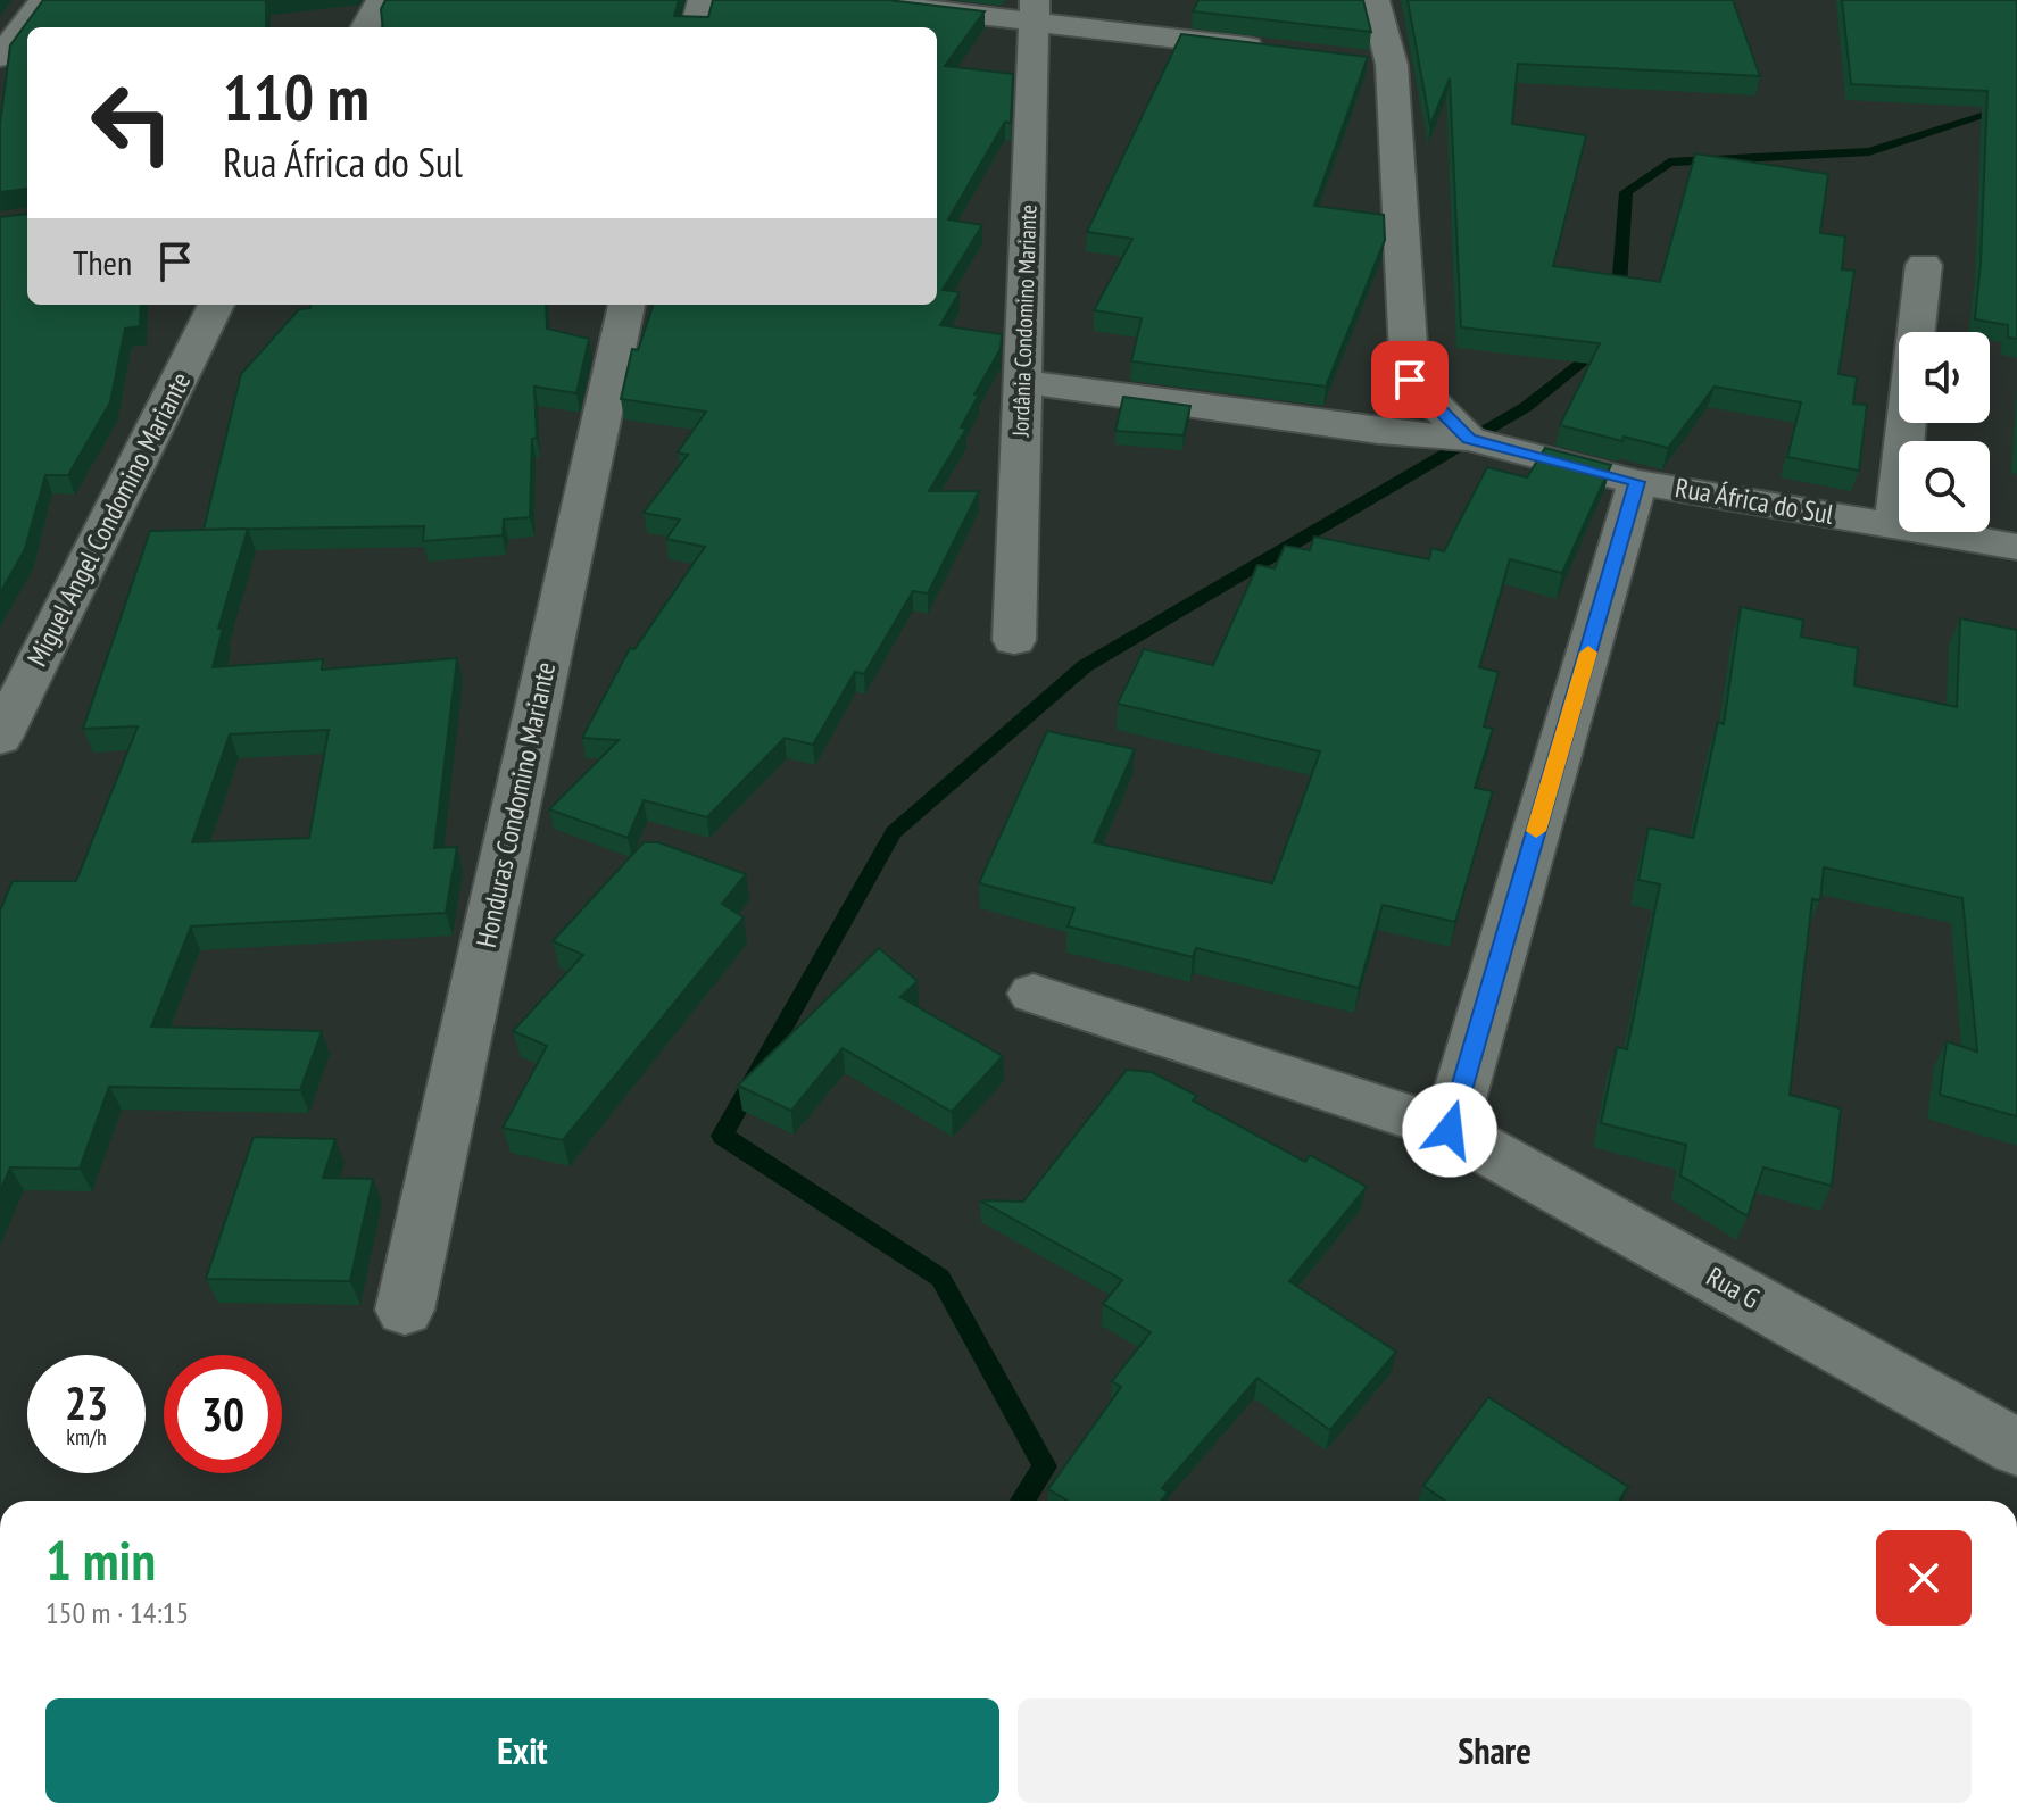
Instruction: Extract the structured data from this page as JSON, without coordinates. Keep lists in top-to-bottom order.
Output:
{
  "streets": {
    "street": [
      "Jordânia Condomino Mariante",
      "Rua África do Sul",
      "Miguel Angel Condomino Mariante",
      "Honduras Condomino Mariante",
      "Rua G"
    ]
  },
  "crossings": [
    ["Jordânia Condomino Mariante", "Rua África do Sul"]
  ],
  "page": {
    "turn": ["110 m", "Rua África do Sul"],
    "then": "Then",
    "speed": "23 km/h",
    "limit": "30",
    "heading": ["1 min", "150 m · 14:15"],
    "buttons": ["Exit", "Share"]
  }
}
